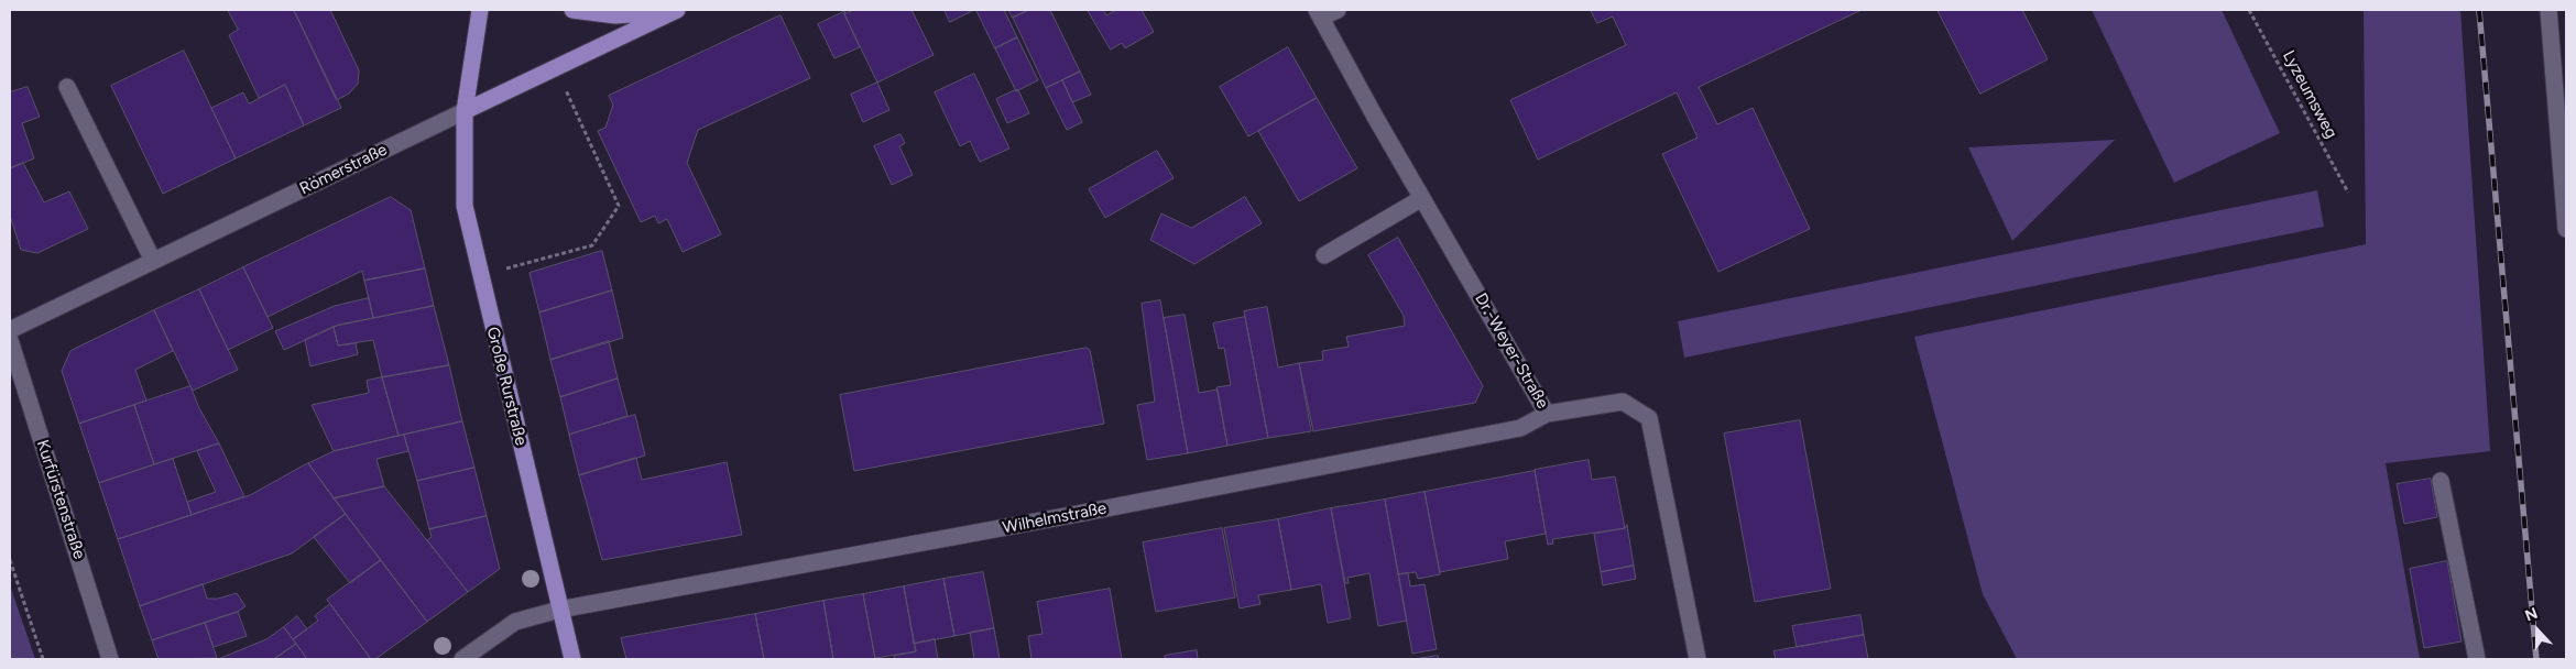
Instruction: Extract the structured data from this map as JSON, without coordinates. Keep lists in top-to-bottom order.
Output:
{
  "streets": {
    "main road": ["Römerstraße", "Große Rurstraße"],
    "street": ["Dr.-Weyer-Straße", "Kurfürstenstraße", "Wilhelmstraße"],
    "path": ["Lyzeumsweg"]
  },
  "crossings": [
    ["Römerstraße", "Große Rurstraße"],
    ["Dr.-Weyer-Straße", "Wilhelmstraße"],
    ["Große Rurstraße", "Wilhelmstraße"]
  ],
  "north": "top"
}
